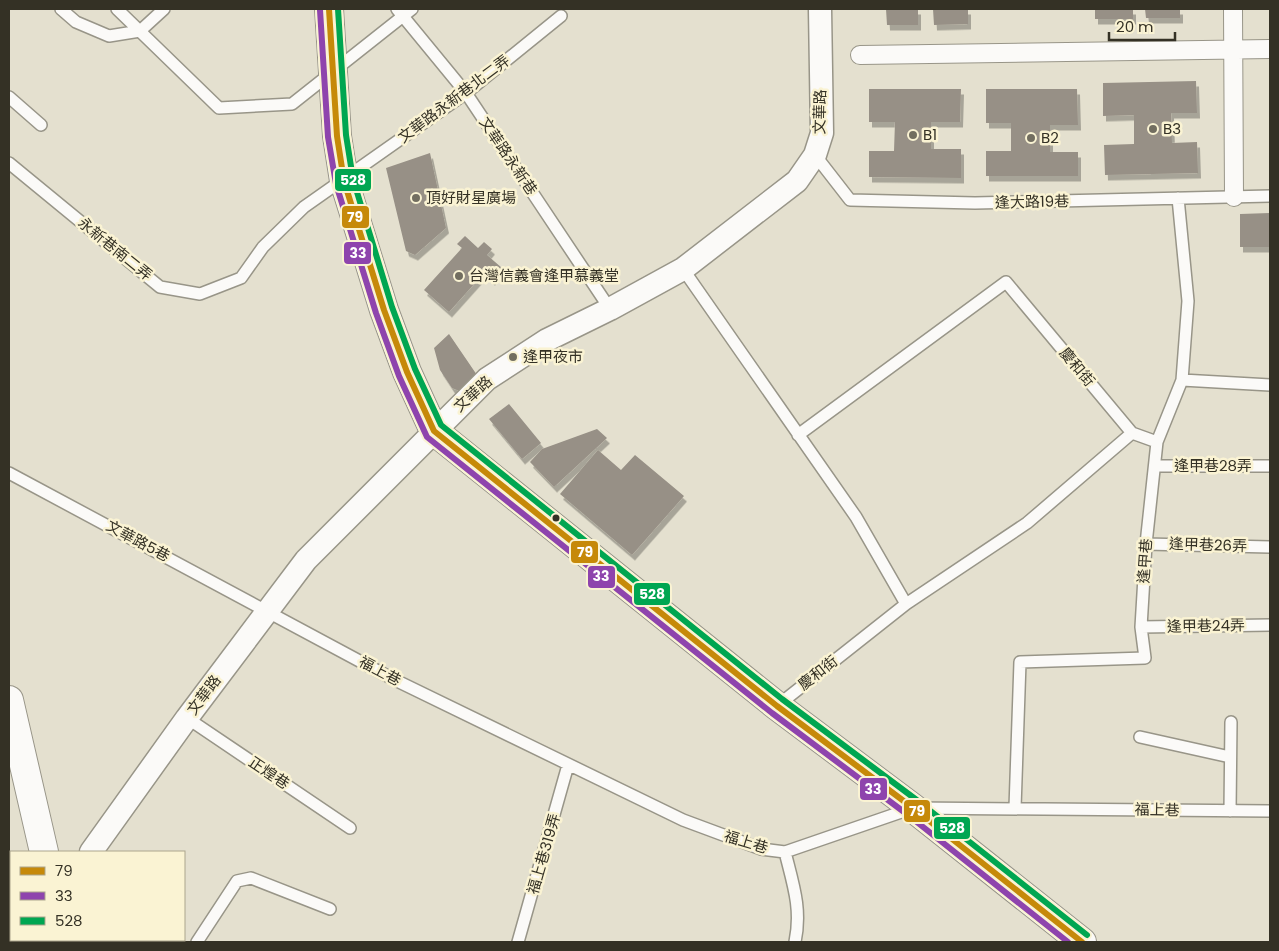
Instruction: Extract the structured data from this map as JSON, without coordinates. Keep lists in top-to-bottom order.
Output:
{
  "streets": {
    "street": ["文華路"],
    "lane": [
      "文華路永新巷北二弄",
      "文華路永新巷",
      "逢大路19巷",
      "永新巷南二弄",
      "慶和街",
      "逢甲巷28弄",
      "文華路5巷",
      "逢甲巷26弄",
      "逢甲巷",
      "逢甲巷24弄",
      "福上巷",
      "正煌巷",
      "福上巷319弄"
    ]
  },
  "crossings": [
    ["文華路永新巷北二弄", "文華路永新巷"],
    ["文華路永新巷北二弄", "永新巷南二弄"],
    ["文華路", "文華路永新巷"],
    ["文華路", "逢大路19巷"],
    ["文華路", "文華路5巷"],
    ["文華路", "福上巷"],
    ["文華路", "正煌巷"],
    ["逢大路19巷", "逢甲巷"],
    ["逢甲巷28弄", "逢甲巷"],
    ["文華路5巷", "福上巷"],
    ["逢甲巷26弄", "逢甲巷"],
    ["逢甲巷", "逢甲巷24弄"],
    ["逢甲巷", "福上巷"],
    ["福上巷", "福上巷319弄"]
  ],
  "places": [
    "B3",
    "B1",
    "B2",
    "頂好財星廣場",
    "台灣信義會逢甲慕義堂",
    "逢甲夜市"
  ],
  "lines": ["transit line 79", "transit line 528", "transit line 33"],
  "legend": ["79", "33", "528"],
  "scale_bar": "20 m"
}
